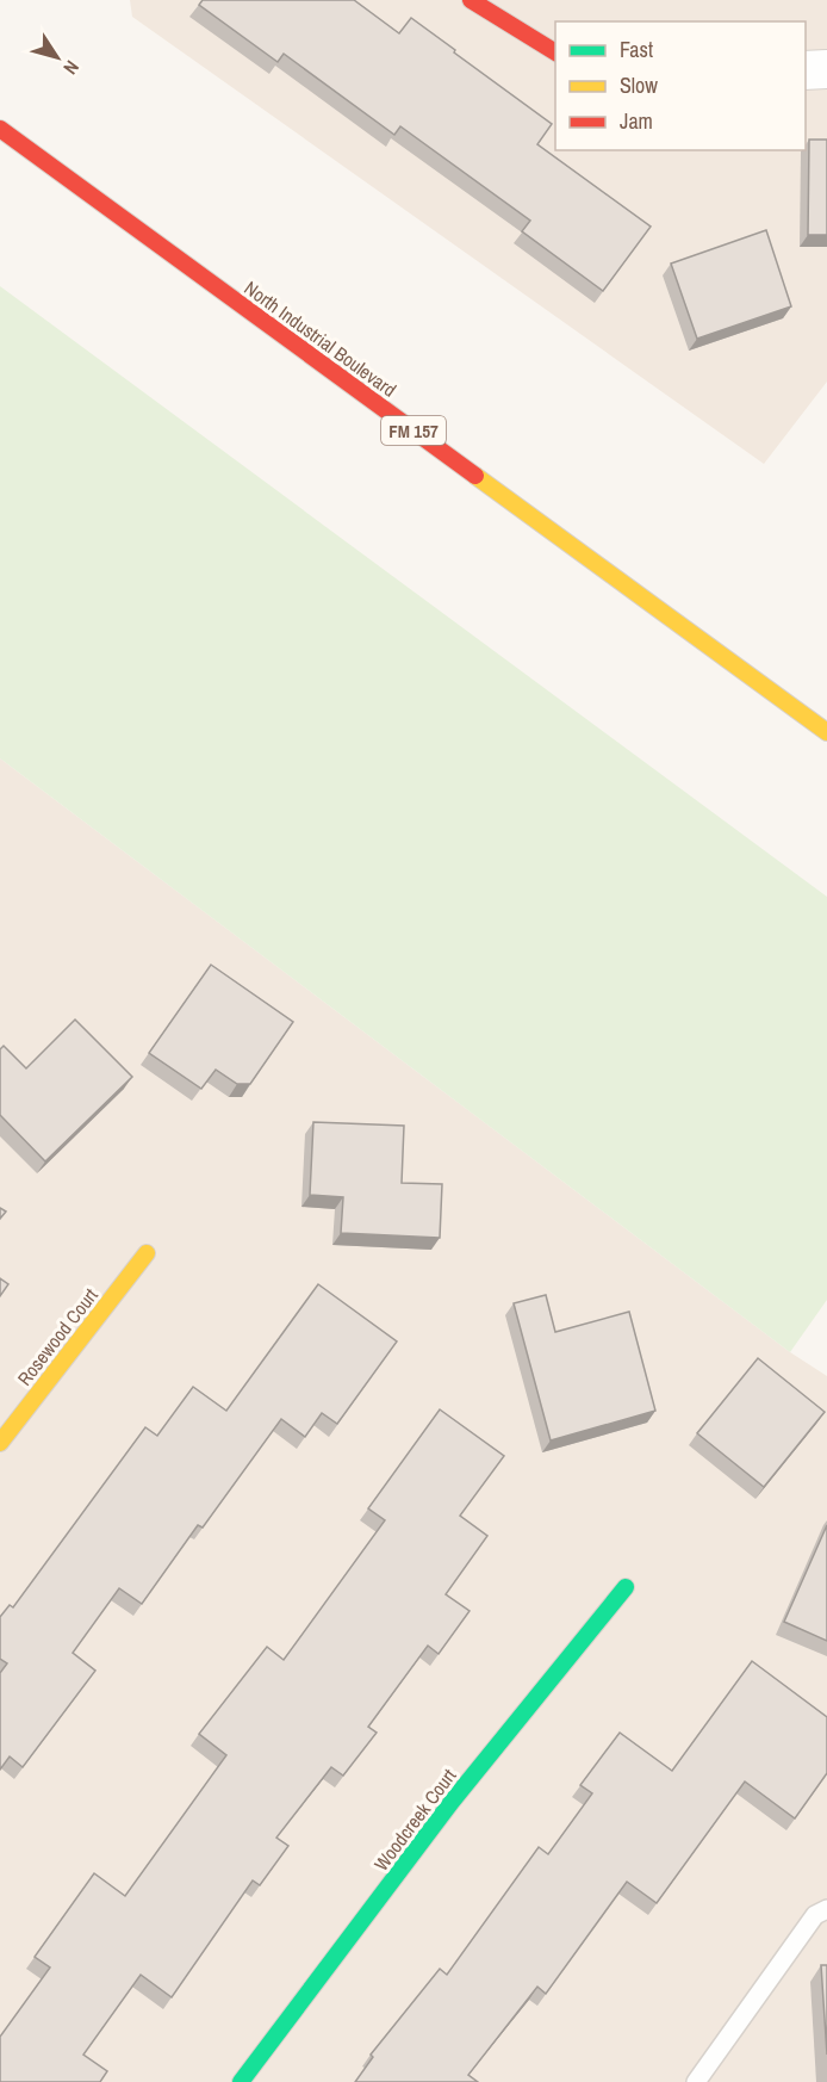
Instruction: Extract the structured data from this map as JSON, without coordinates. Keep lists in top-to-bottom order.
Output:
{
  "streets": {
    "main road": [
      "North Industrial Boulevard",
      "FM 157",
      "Rosewood Court",
      "Woodcreek Court"
    ]
  },
  "legend": ["Fast", "Slow", "Jam"],
  "north": "bottom right"
}
